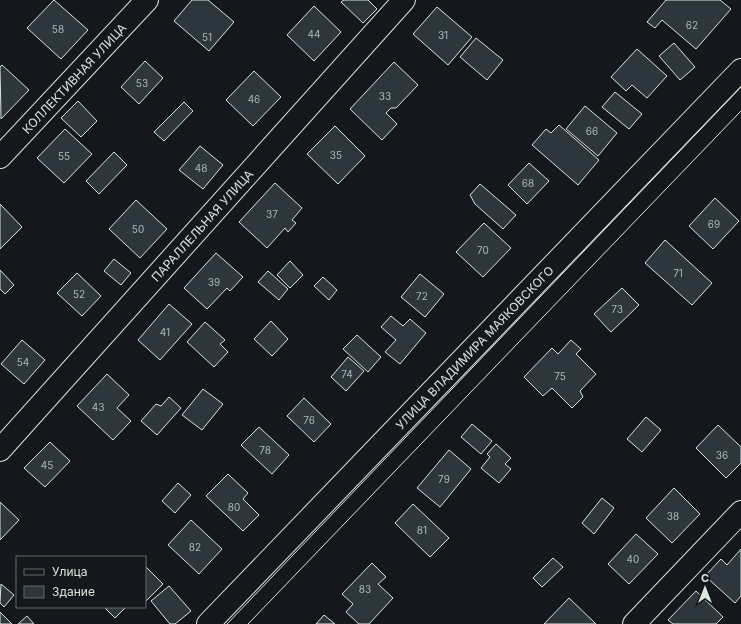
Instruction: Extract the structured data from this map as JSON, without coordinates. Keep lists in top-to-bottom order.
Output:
{
  "streets": {
    "lane": ["КОЛЛЕКТИВНАЯ УЛИЦА", "ПАРАЛЛЕЛЬНАЯ УЛИЦА", "УЛИЦА ВЛАДИМИРА МАЯКОВСКОГО"]
  },
  "house_numbers": [
    "62",
    "58",
    "44",
    "31",
    "51",
    "53",
    "33",
    "46",
    "66",
    "35",
    "55",
    "48",
    "68",
    "37",
    "69",
    "50",
    "70",
    "71",
    "39",
    "52",
    "72",
    "73",
    "41",
    "54",
    "74",
    "75",
    "43",
    "76",
    "78",
    "36",
    "45",
    "79",
    "80",
    "38",
    "81",
    "82",
    "40",
    "83"
  ],
  "legend": ["Улица", "Здание"],
  "north": "top"
}
